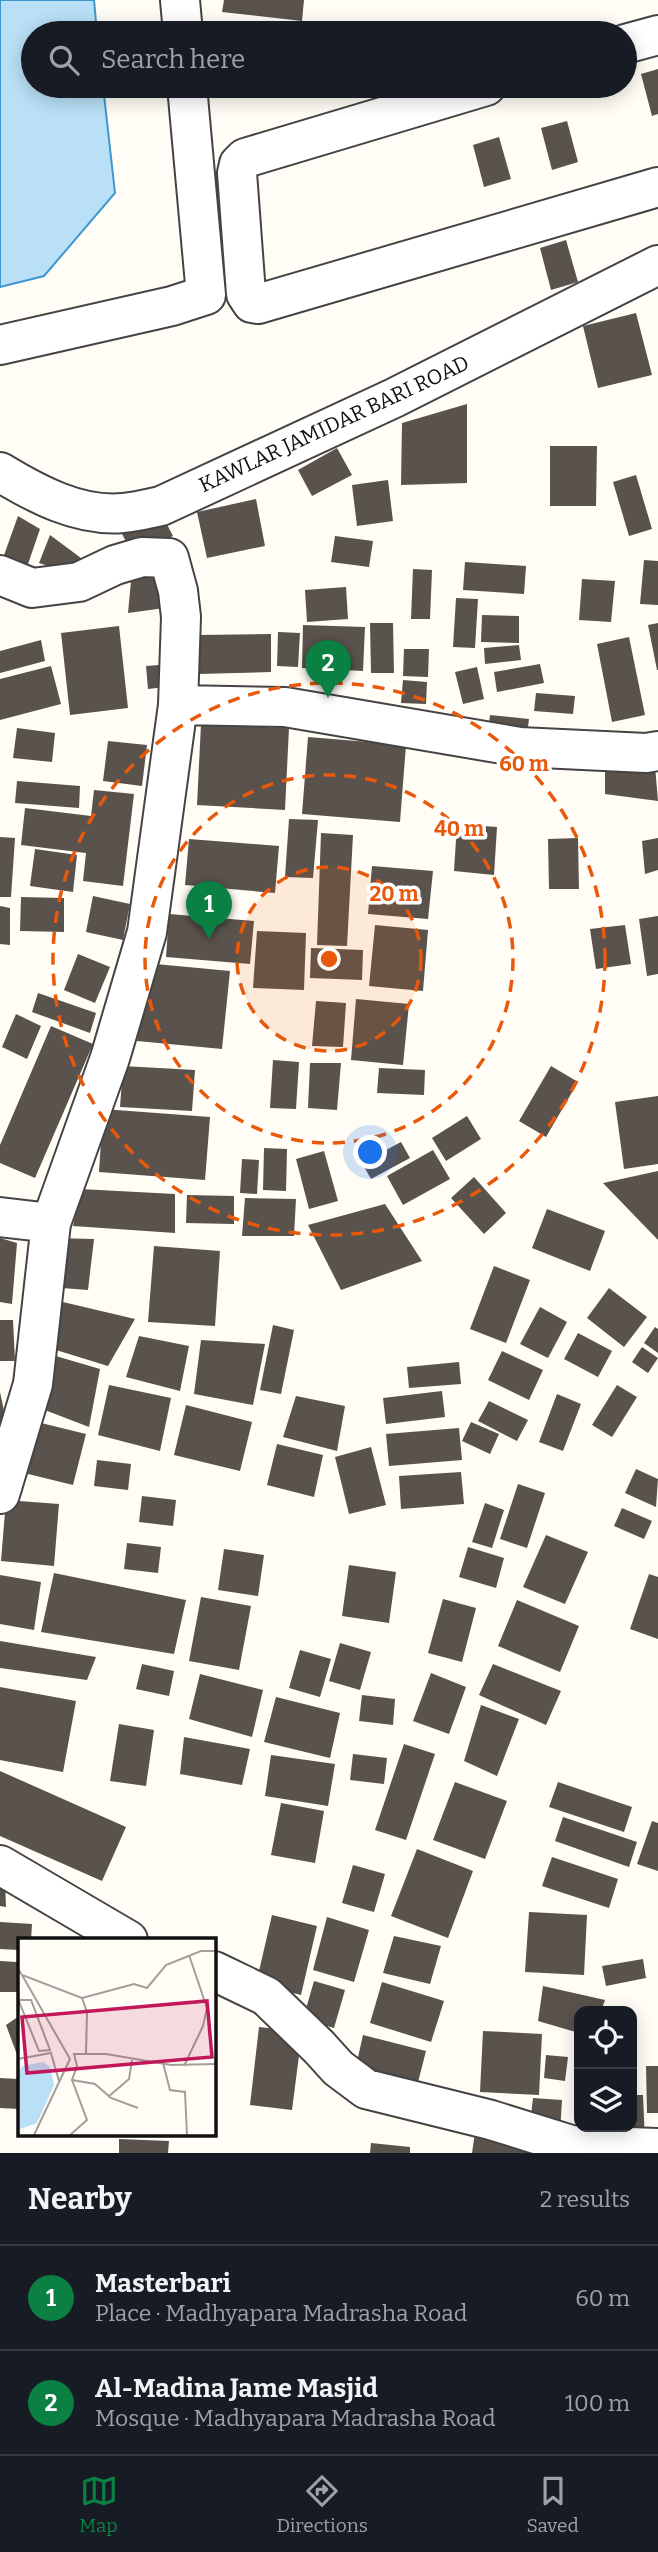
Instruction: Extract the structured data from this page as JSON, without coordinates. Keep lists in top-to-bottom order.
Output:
{
  "streets": {
    "street": ["KAWLAR JAMIDAR BARI ROAD"]
  },
  "page": {
    "search": "Search here",
    "pins": ["2", "1"],
    "heading": ["Nearby", "2 results"],
    "list": [
      {
        "mark": "1",
        "name": "Masterbari",
        "note": "Place · Madhyapara Madrasha Road",
        "value": "60 m"
      },
      {
        "mark": "2",
        "name": "Al-Madina Jame Masjid",
        "note": "Mosque · Madhyapara Madrasha Road",
        "value": "100 m"
      }
    ],
    "nav": ["Map", "Directions", "Saved"]
  },
  "rings": ["60 m", "40 m", "20 m"]
}
